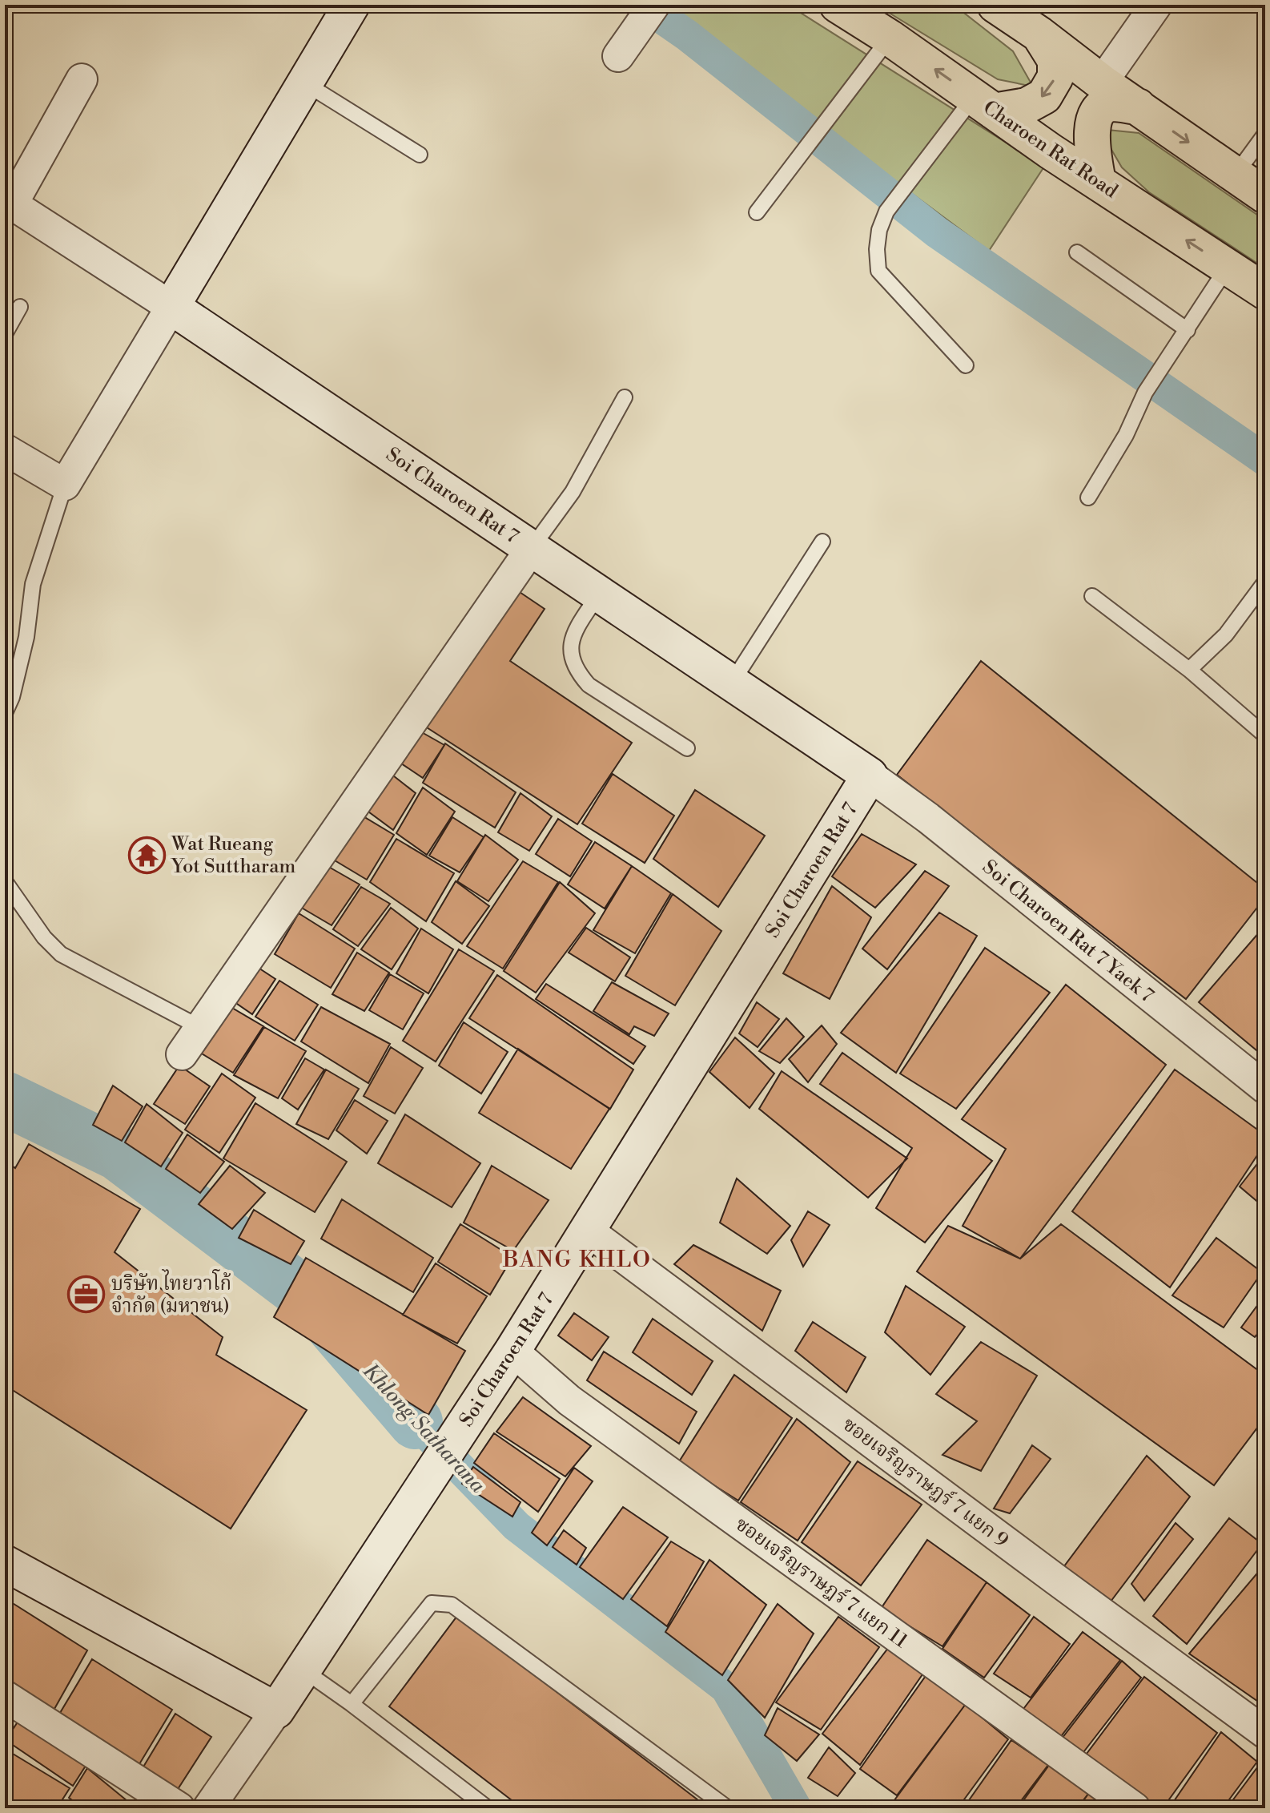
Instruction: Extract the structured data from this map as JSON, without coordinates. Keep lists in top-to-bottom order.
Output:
{
  "streets": {
    "main road": ["Charoen Rat Road"],
    "street": [
      "Soi Charoen Rat 7",
      "Soi Charoen Rat 7 Yaek 7",
      "ซอยเจริญราษฎร์ 7 แยก 9",
      "ซอยเจริญราษฎร์ 7 แยก 11"
    ]
  },
  "crossings": [
    ["Soi Charoen Rat 7", "Soi Charoen Rat 7 Yaek 7"],
    ["Soi Charoen Rat 7", "ซอยเจริญราษฎร์ 7 แยก 9"],
    ["Soi Charoen Rat 7", "ซอยเจริญราษฎร์ 7 แยก 11"]
  ],
  "districts": ["BANG KHLO"],
  "water": ["Khlong Satharana"],
  "places": {
    "temple": ["Wat Rueang Yot Suttharam"],
    "office": ["บริษัท ไทยวาโก้ จำกัด (มหาชน)"]
  }
}
